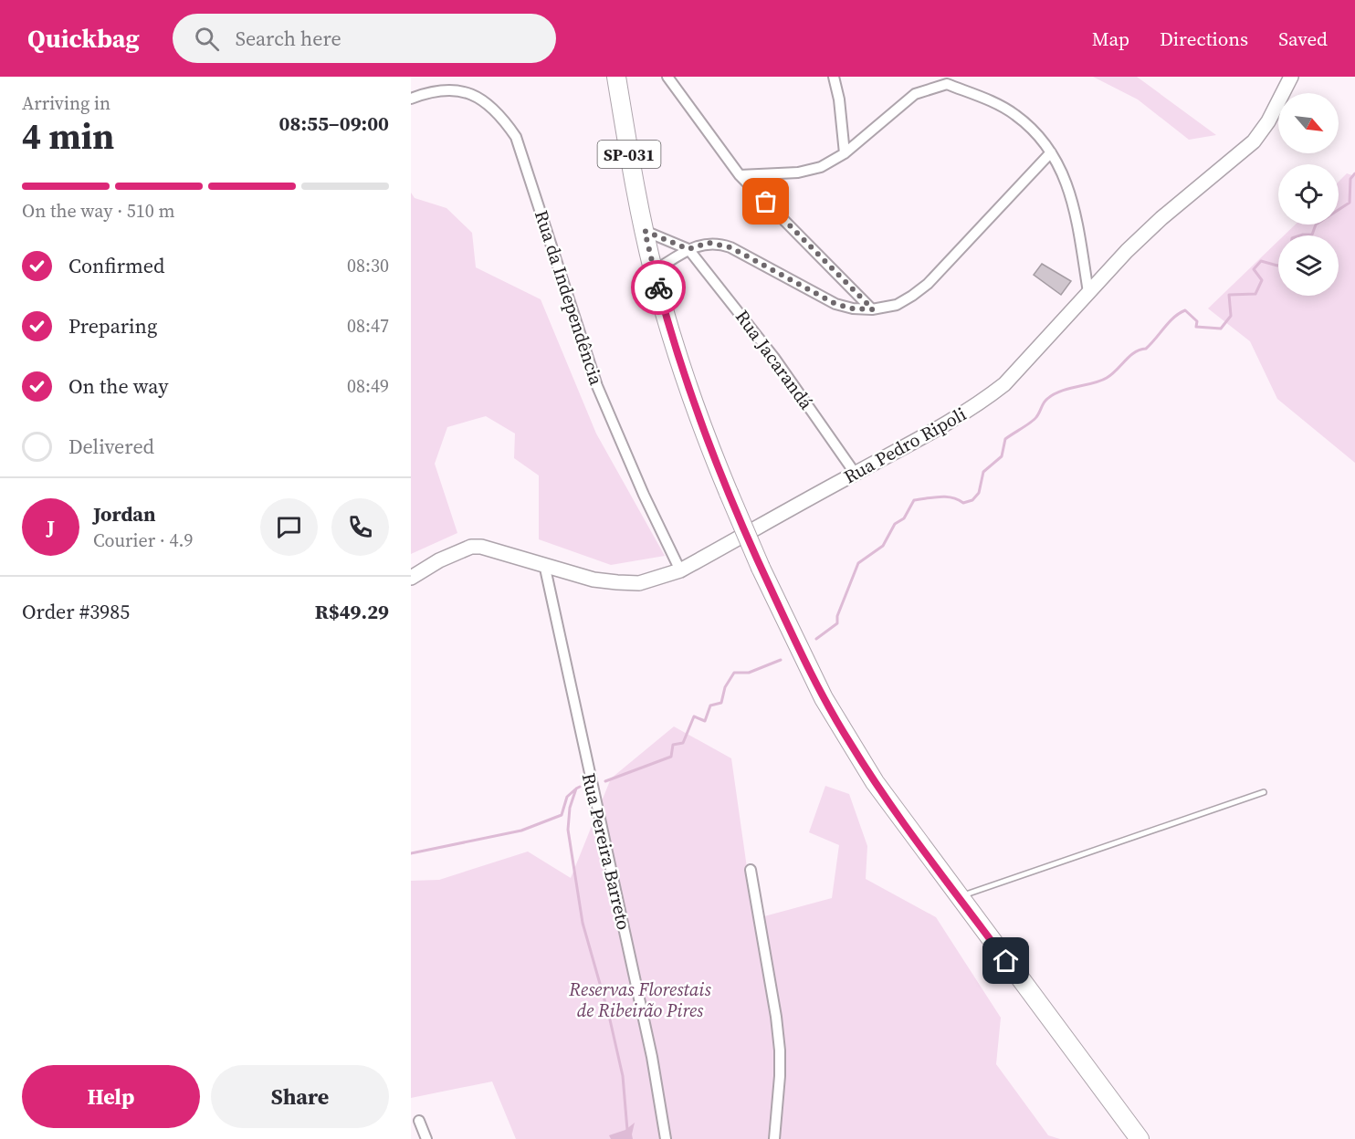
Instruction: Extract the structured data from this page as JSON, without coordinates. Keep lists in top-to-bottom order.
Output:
{
  "streets": {
    "highway": ["SP-031"],
    "street": [
      "Rua da Independência",
      "Rua Jacarandá",
      "Rua Pedro Ripoli",
      "Rua Pereira Barreto"
    ]
  },
  "crossings": [
    ["Rua da Independência", "Rua Pedro Ripoli"],
    ["Rua Jacarandá", "Rua Pedro Ripoli"],
    ["Rua Pedro Ripoli", "Rua Pereira Barreto"]
  ],
  "parks": ["Reservas Florestais de Ribeirão Pires"],
  "north": "bottom right",
  "page": {
    "header": "Quickbag",
    "search": "Search here",
    "nav": ["Map", "Directions", "Saved"],
    "heading": ["4 min", "Arriving in", "08:55–09:00"],
    "panel": [
      "Jordan",
      "Courier · 4.9",
      "Order #3985",
      "R$49.29"
    ],
    "bar": "On the way · 510 m",
    "list": [
      ["Confirmed", "08:30"],
      ["Preparing", "08:47"],
      ["On the way", "08:49"],
      "Delivered"
    ],
    "round": "J",
    "buttons": ["Help", "Share"]
  }
}
